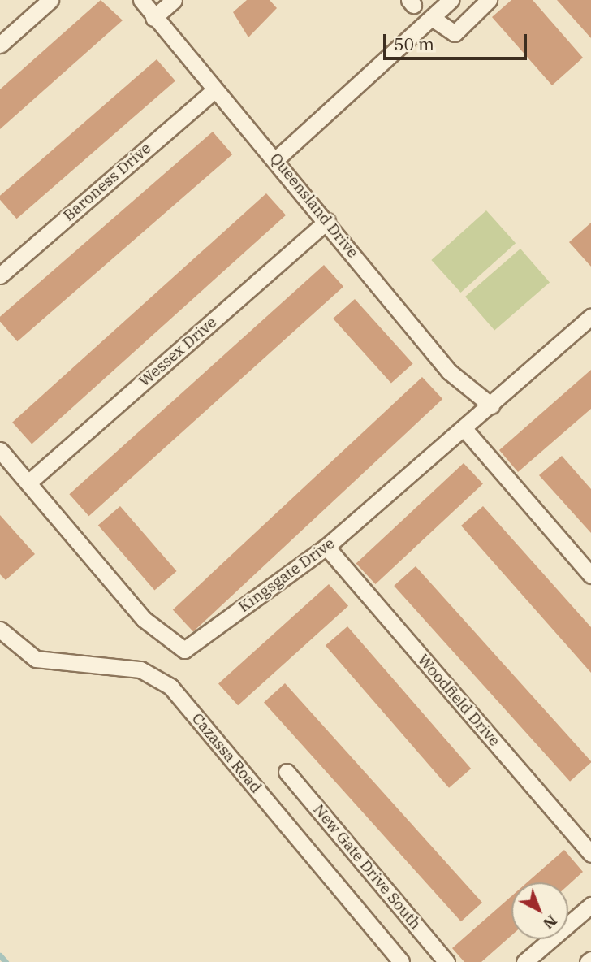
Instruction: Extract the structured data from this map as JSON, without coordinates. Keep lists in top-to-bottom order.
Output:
{
  "streets": {
    "street": [
      "Baroness Drive",
      "Queensland Drive",
      "Wessex Drive",
      "Kingsgate Drive",
      "Woodfield Drive",
      "Cazassa Road",
      "New Gate Drive South"
    ]
  },
  "crossings": [
    ["Baroness Drive", "Queensland Drive"],
    ["Queensland Drive", "Wessex Drive"],
    ["Queensland Drive", "Kingsgate Drive"],
    ["Wessex Drive", "Kingsgate Drive"],
    ["Kingsgate Drive", "Woodfield Drive"]
  ],
  "scale_bar": "50 m",
  "north": "bottom right"
}
